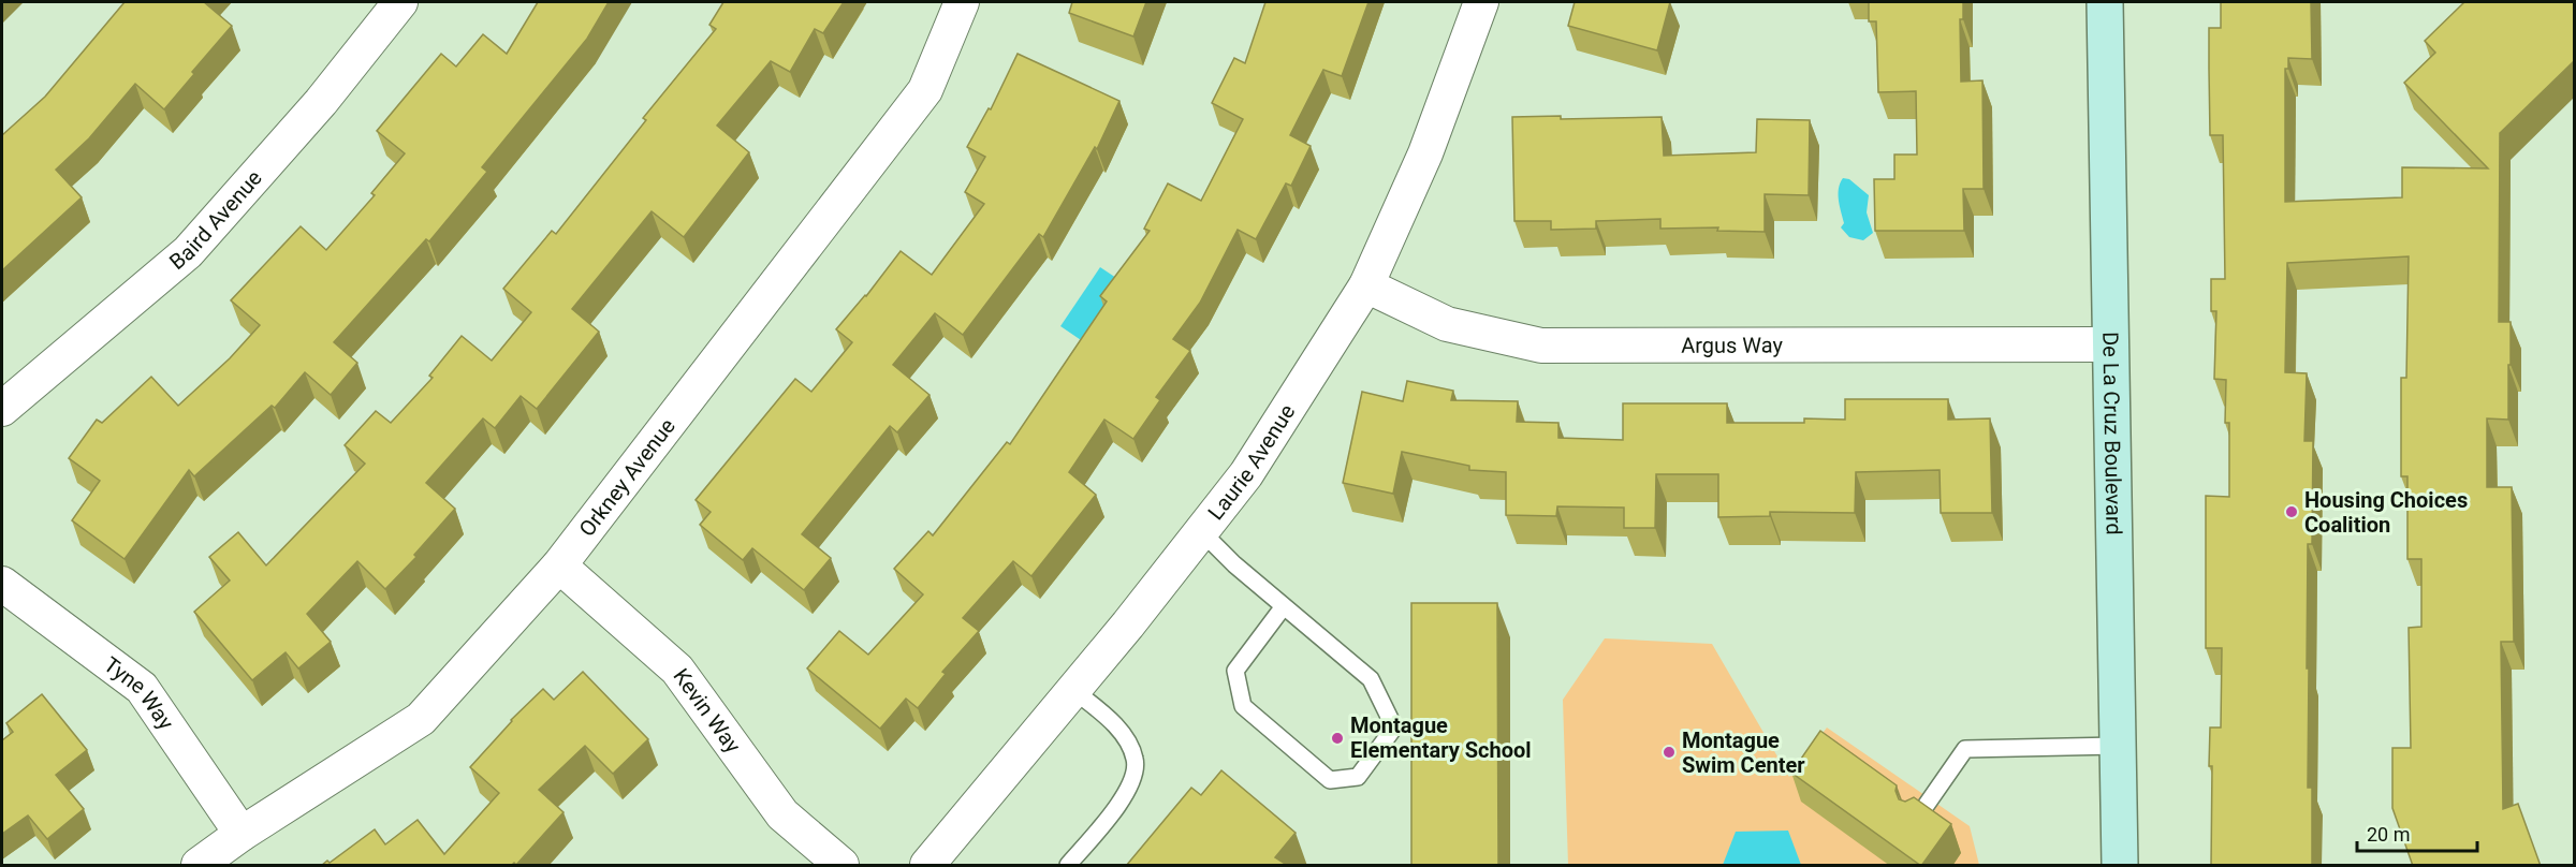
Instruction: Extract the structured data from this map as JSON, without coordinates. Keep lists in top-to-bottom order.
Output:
{
  "streets": {
    "main road": ["De La Cruz Boulevard"],
    "street": [
      "Baird Avenue",
      "Argus Way",
      "Laurie Avenue",
      "Orkney Avenue",
      "Tyne Way",
      "Kevin Way"
    ]
  },
  "crossings": [
    ["Argus Way", "De La Cruz Boulevard"],
    ["Argus Way", "Laurie Avenue"],
    ["Orkney Avenue", "Tyne Way"],
    ["Orkney Avenue", "Kevin Way"]
  ],
  "places": ["Housing Choices Coalition", "Montague Elementary School", "Montague Swim Center"],
  "scale_bar": "20 m"
}
